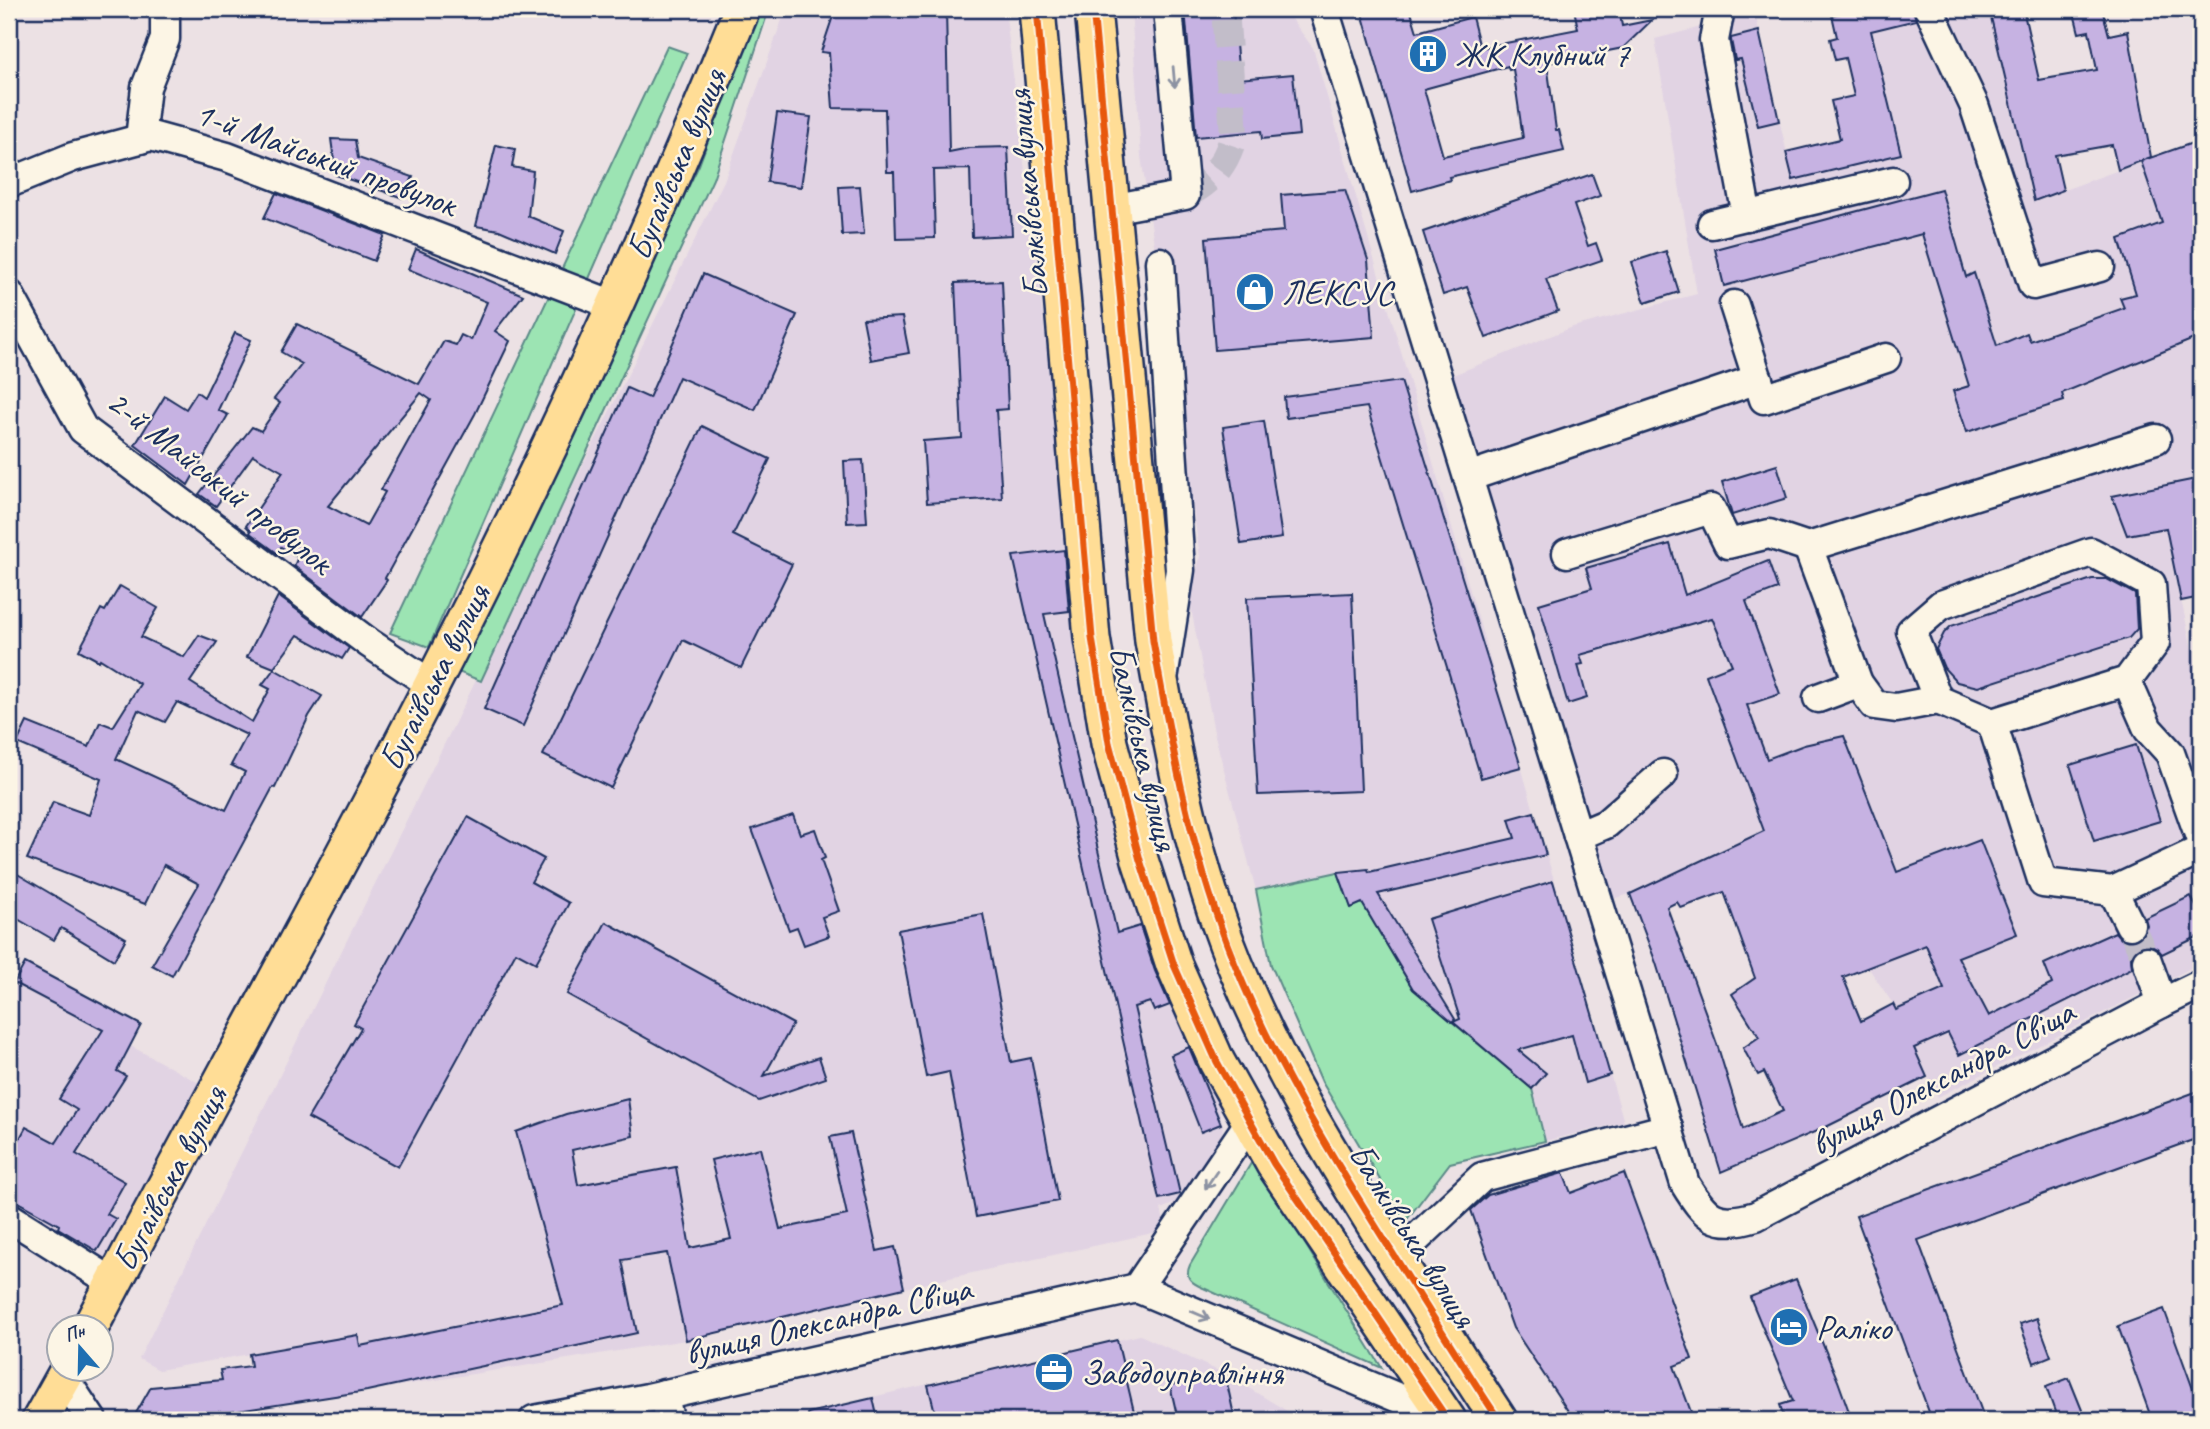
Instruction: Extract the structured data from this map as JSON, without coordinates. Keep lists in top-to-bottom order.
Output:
{
  "streets": {
    "main road": ["Бугаївська вулиця", "Балківська вулиця"],
    "street": ["1-й Майський провулок", "2-й Майський провулок", "вулиця Олександра Свіща"]
  },
  "crossings": [
    ["1-й Майський провулок", "Бугаївська вулиця"],
    ["Бугаївська вулиця", "2-й Майський провулок"]
  ],
  "places": {
    "building": ["ЖК Клубний 7"],
    "shop": ["ЛЕКСУС"],
    "hotel": ["Раліко"],
    "office": ["Заводоуправління"]
  },
  "north": "top"
}
